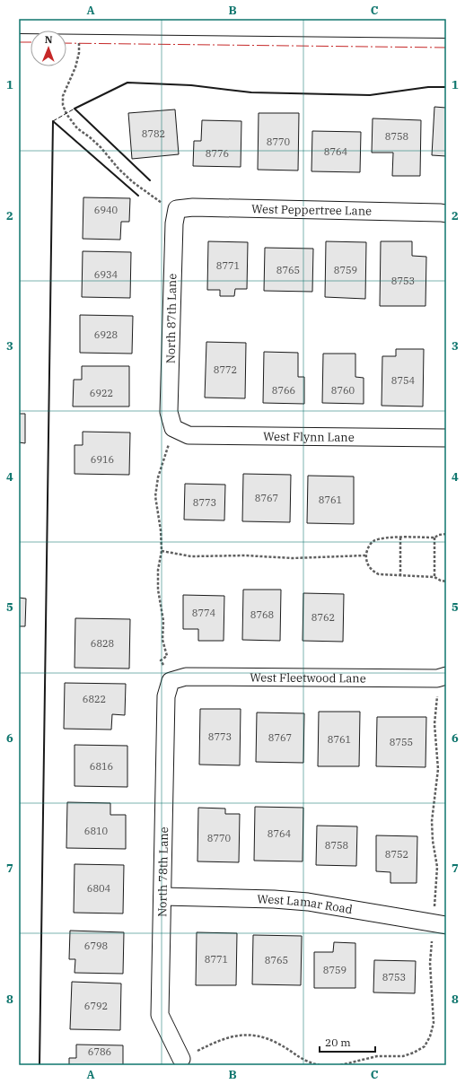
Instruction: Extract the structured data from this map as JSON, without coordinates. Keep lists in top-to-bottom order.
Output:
{
  "streets": {
    "street": [
      "West Peppertree Lane",
      "North 87th Lane",
      "West Flynn Lane",
      "West Fleetwood Lane",
      "North 78th Lane",
      "West Lamar Road"
    ]
  },
  "crossings": [
    ["West Peppertree Lane", "North 87th Lane"],
    ["North 87th Lane", "West Flynn Lane"],
    ["West Fleetwood Lane", "North 78th Lane"],
    ["North 78th Lane", "West Lamar Road"]
  ],
  "house_numbers": [
    "8782",
    "8758",
    "8770",
    "8764",
    "8776",
    "6940",
    "8771",
    "8765",
    "8759",
    "6934",
    "8753",
    "6928",
    "8772",
    "8754",
    "8766",
    "8760",
    "6922",
    "6916",
    "8767",
    "8761",
    "8773",
    "8774",
    "8768",
    "8762",
    "6828",
    "6822",
    "8773",
    "8767",
    "8761",
    "8755",
    "6816",
    "6810",
    "8764",
    "8770",
    "8758",
    "8752",
    "6804",
    "6798",
    "8771",
    "8765",
    "8759",
    "8753",
    "6792",
    "6786"
  ],
  "scale_bar": "20 m",
  "north": "top",
  "grid": {
    "columns": ["A", "B", "C"],
    "rows": [
      "1",
      "2",
      "3",
      "4",
      "5",
      "6",
      "7",
      "8"
    ]
  }
}
